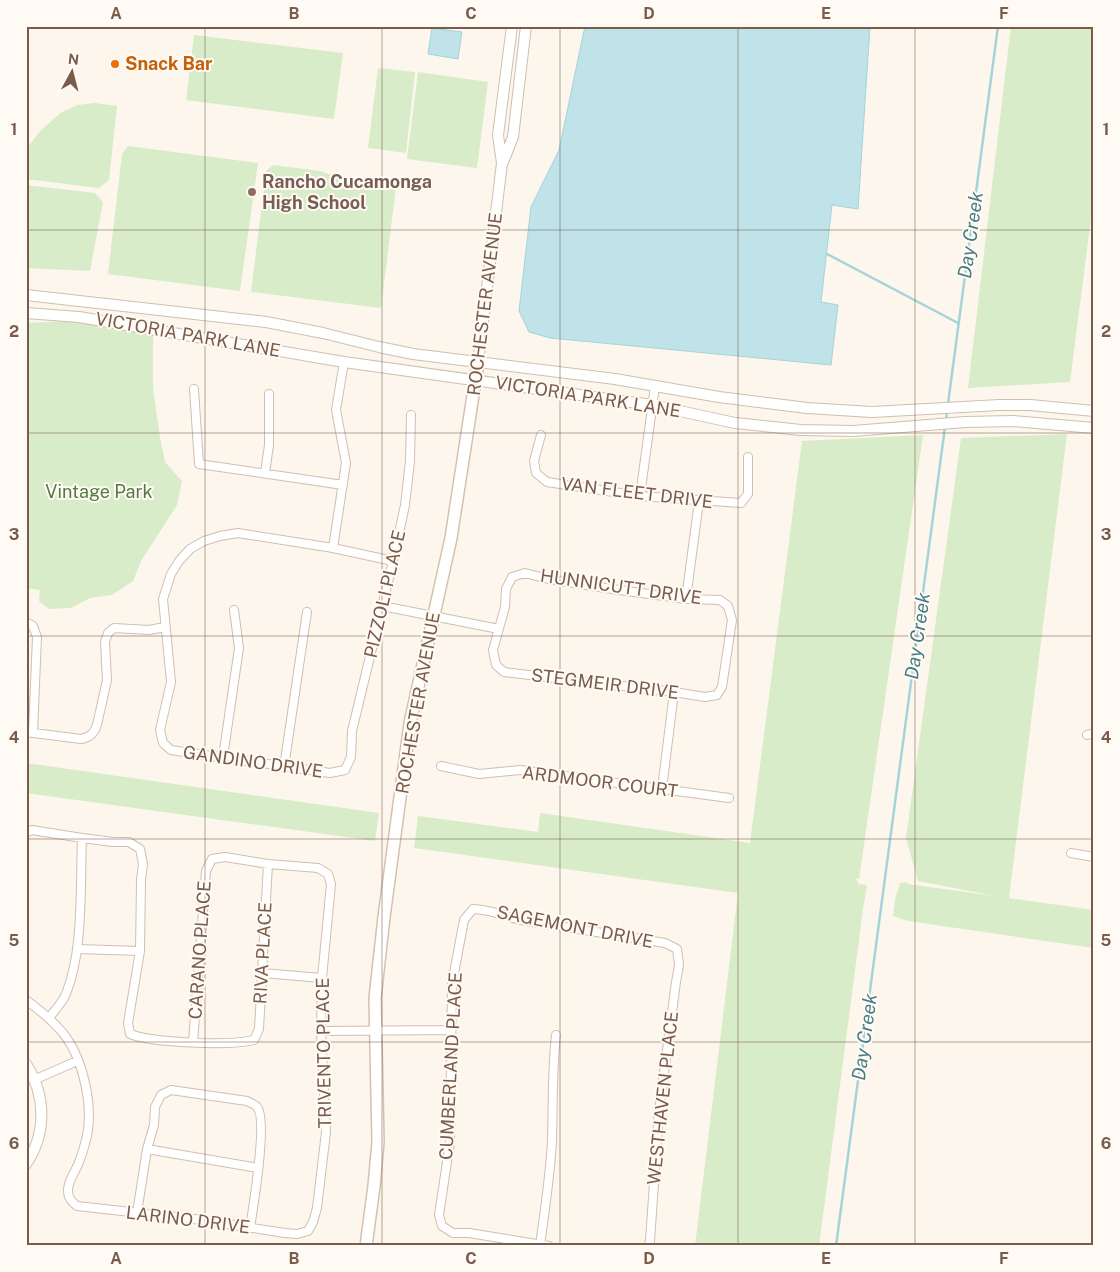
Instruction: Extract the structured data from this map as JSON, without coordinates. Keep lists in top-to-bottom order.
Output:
{
  "streets": {
    "main road": ["ROCHESTER AVENUE"],
    "street": [
      "VICTORIA PARK LANE",
      "VAN FLEET DRIVE",
      "HUNNICUTT DRIVE",
      "PIZZOLI PLACE",
      "STEGMEIR DRIVE",
      "GANDINO DRIVE",
      "ARDMOOR COURT",
      "SAGEMONT DRIVE",
      "CARANO PLACE",
      "RIVA PLACE",
      "TRIVENTO PLACE",
      "CUMBERLAND PLACE",
      "WESTHAVEN PLACE",
      "LARINO DRIVE"
    ]
  },
  "crossings": [
    ["ROCHESTER AVENUE", "VICTORIA PARK LANE"],
    ["HUNNICUTT DRIVE", "STEGMEIR DRIVE"],
    ["PIZZOLI PLACE", "GANDINO DRIVE"],
    ["SAGEMONT DRIVE", "CUMBERLAND PLACE"],
    ["SAGEMONT DRIVE", "WESTHAVEN PLACE"],
    ["CARANO PLACE", "RIVA PLACE"],
    ["CARANO PLACE", "TRIVENTO PLACE"],
    ["RIVA PLACE", "TRIVENTO PLACE"],
    ["TRIVENTO PLACE", "LARINO DRIVE"]
  ],
  "water": ["Day Creek"],
  "parks": ["Vintage Park"],
  "places": ["Snack Bar", "Rancho Cucamonga High School"],
  "north": "top",
  "grid": {
    "columns": [
      "A",
      "B",
      "C",
      "D",
      "E",
      "F"
    ],
    "rows": [
      "1",
      "2",
      "3",
      "4",
      "5",
      "6"
    ]
  }
}
